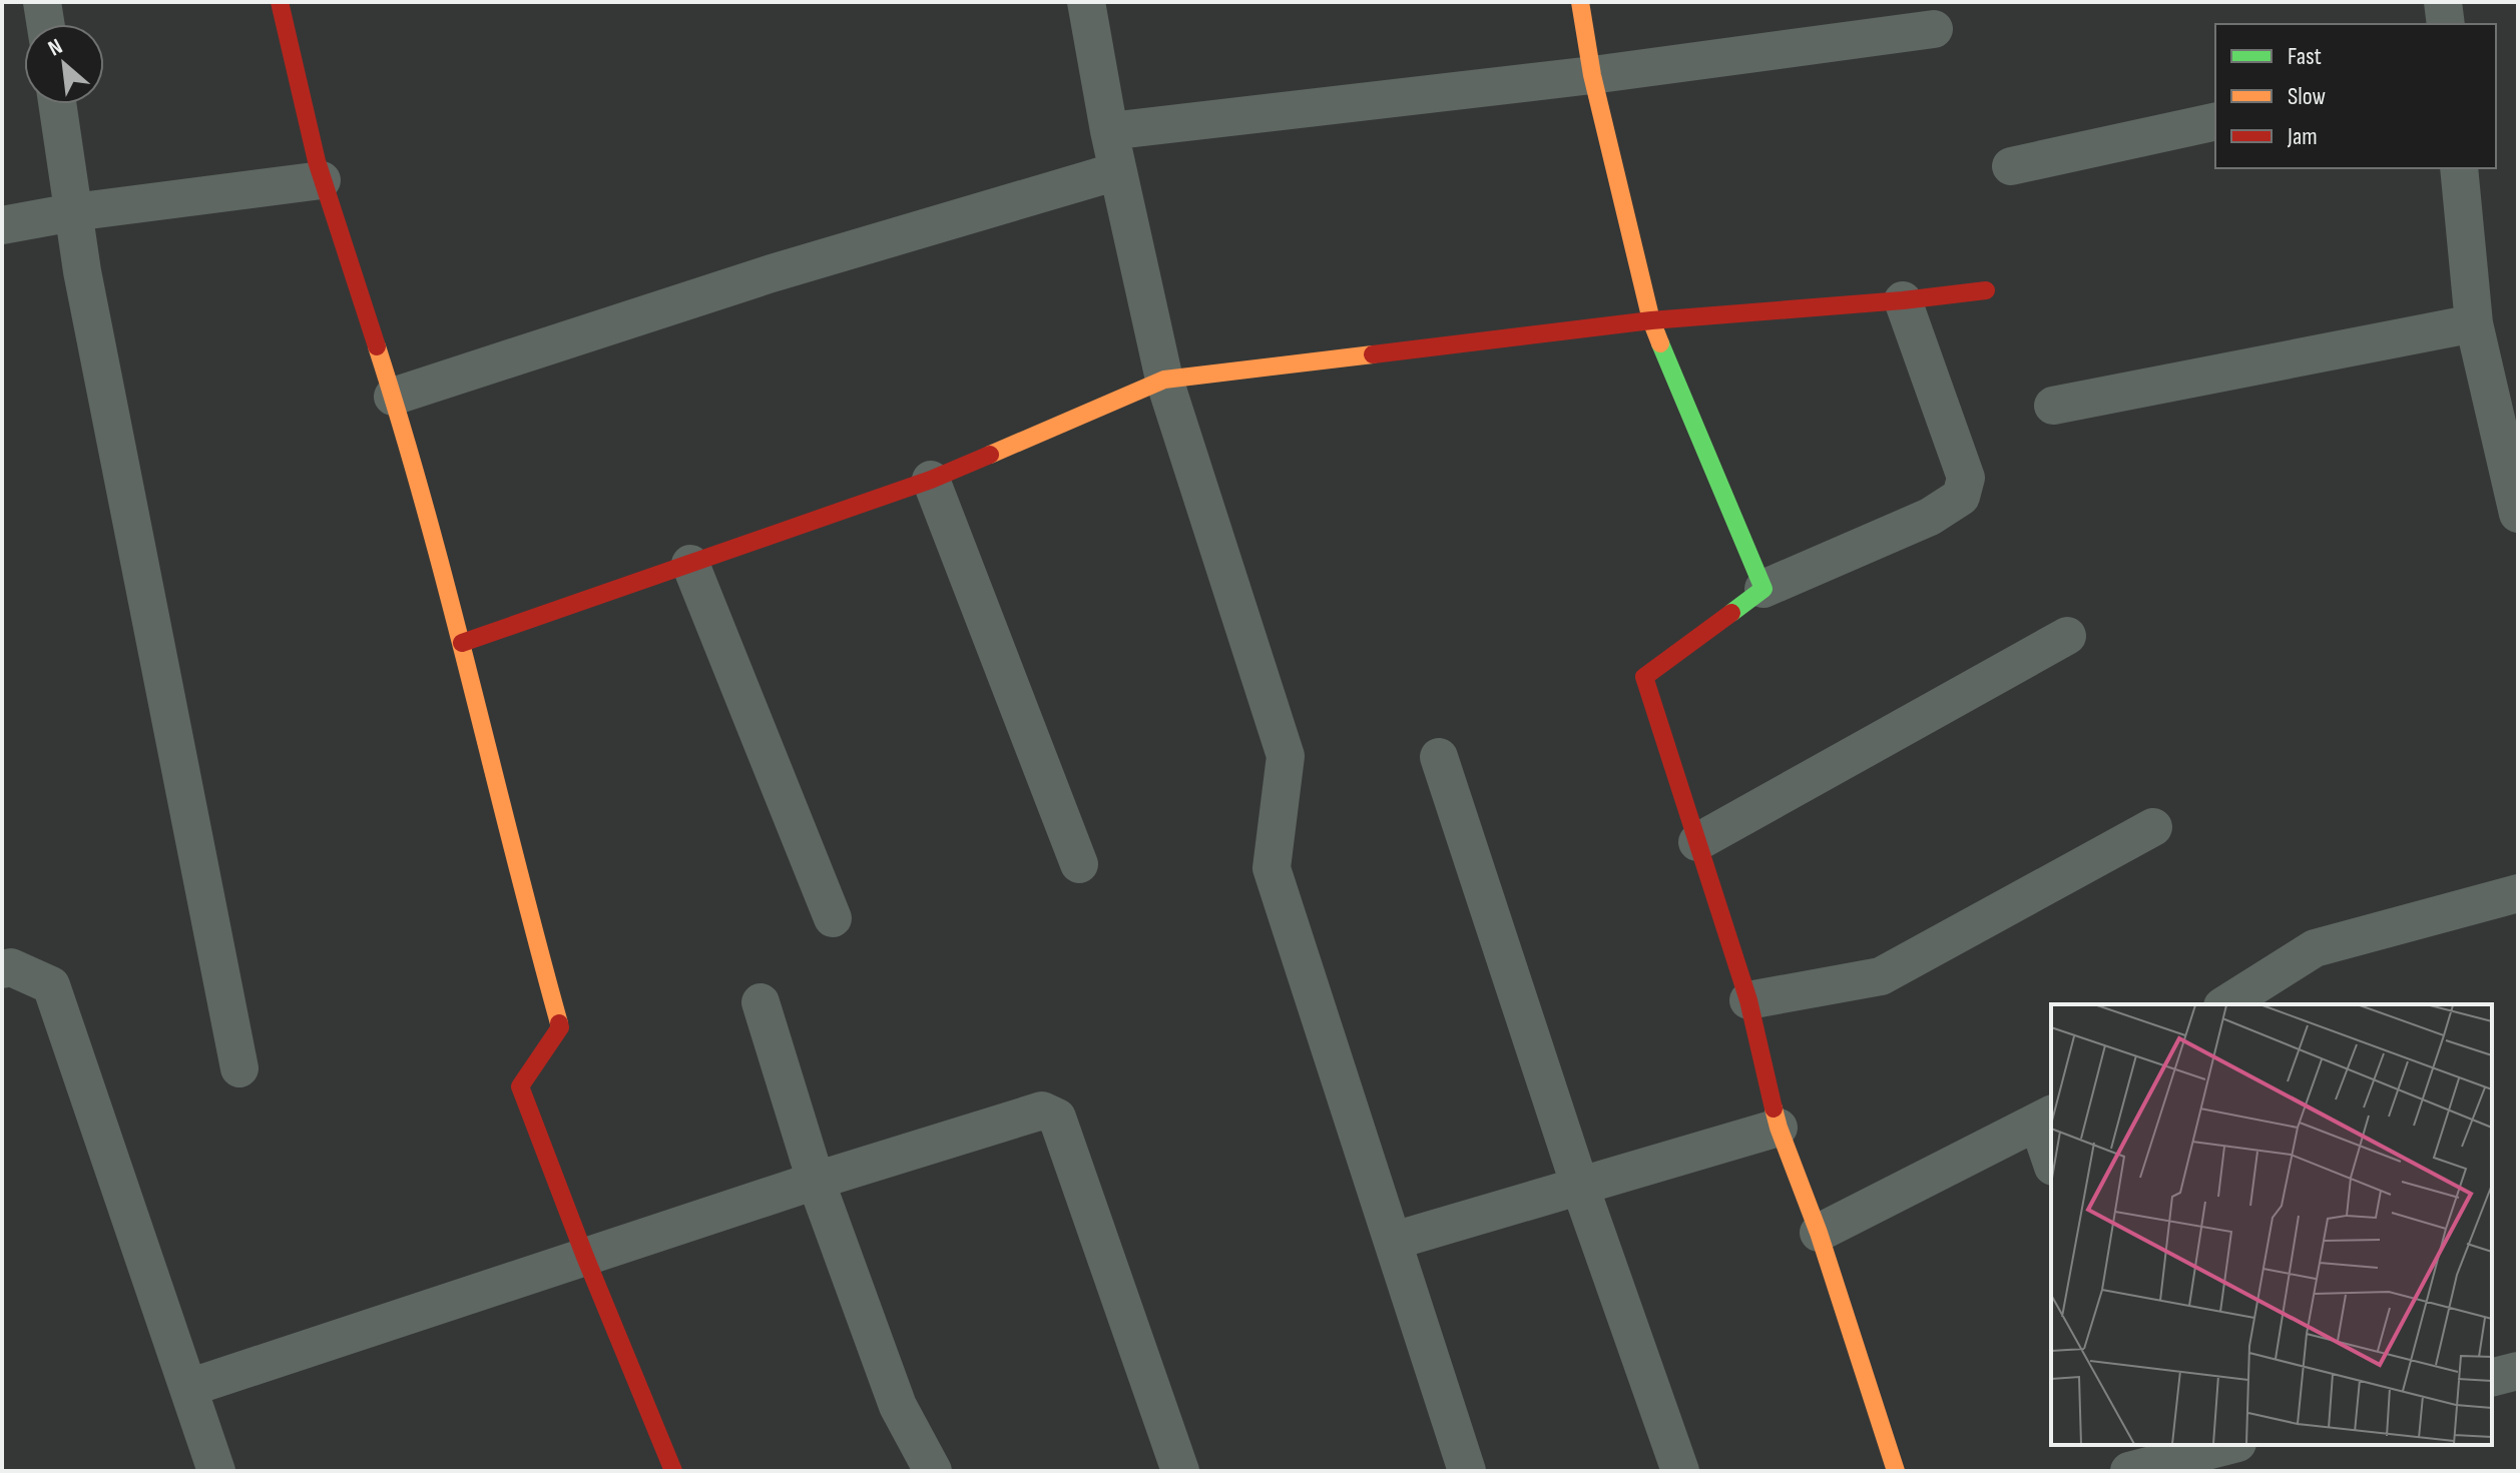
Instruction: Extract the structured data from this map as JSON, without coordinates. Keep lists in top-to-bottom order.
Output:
{
  "legend": ["Fast", "Slow", "Jam"],
  "north": "top left"
}
